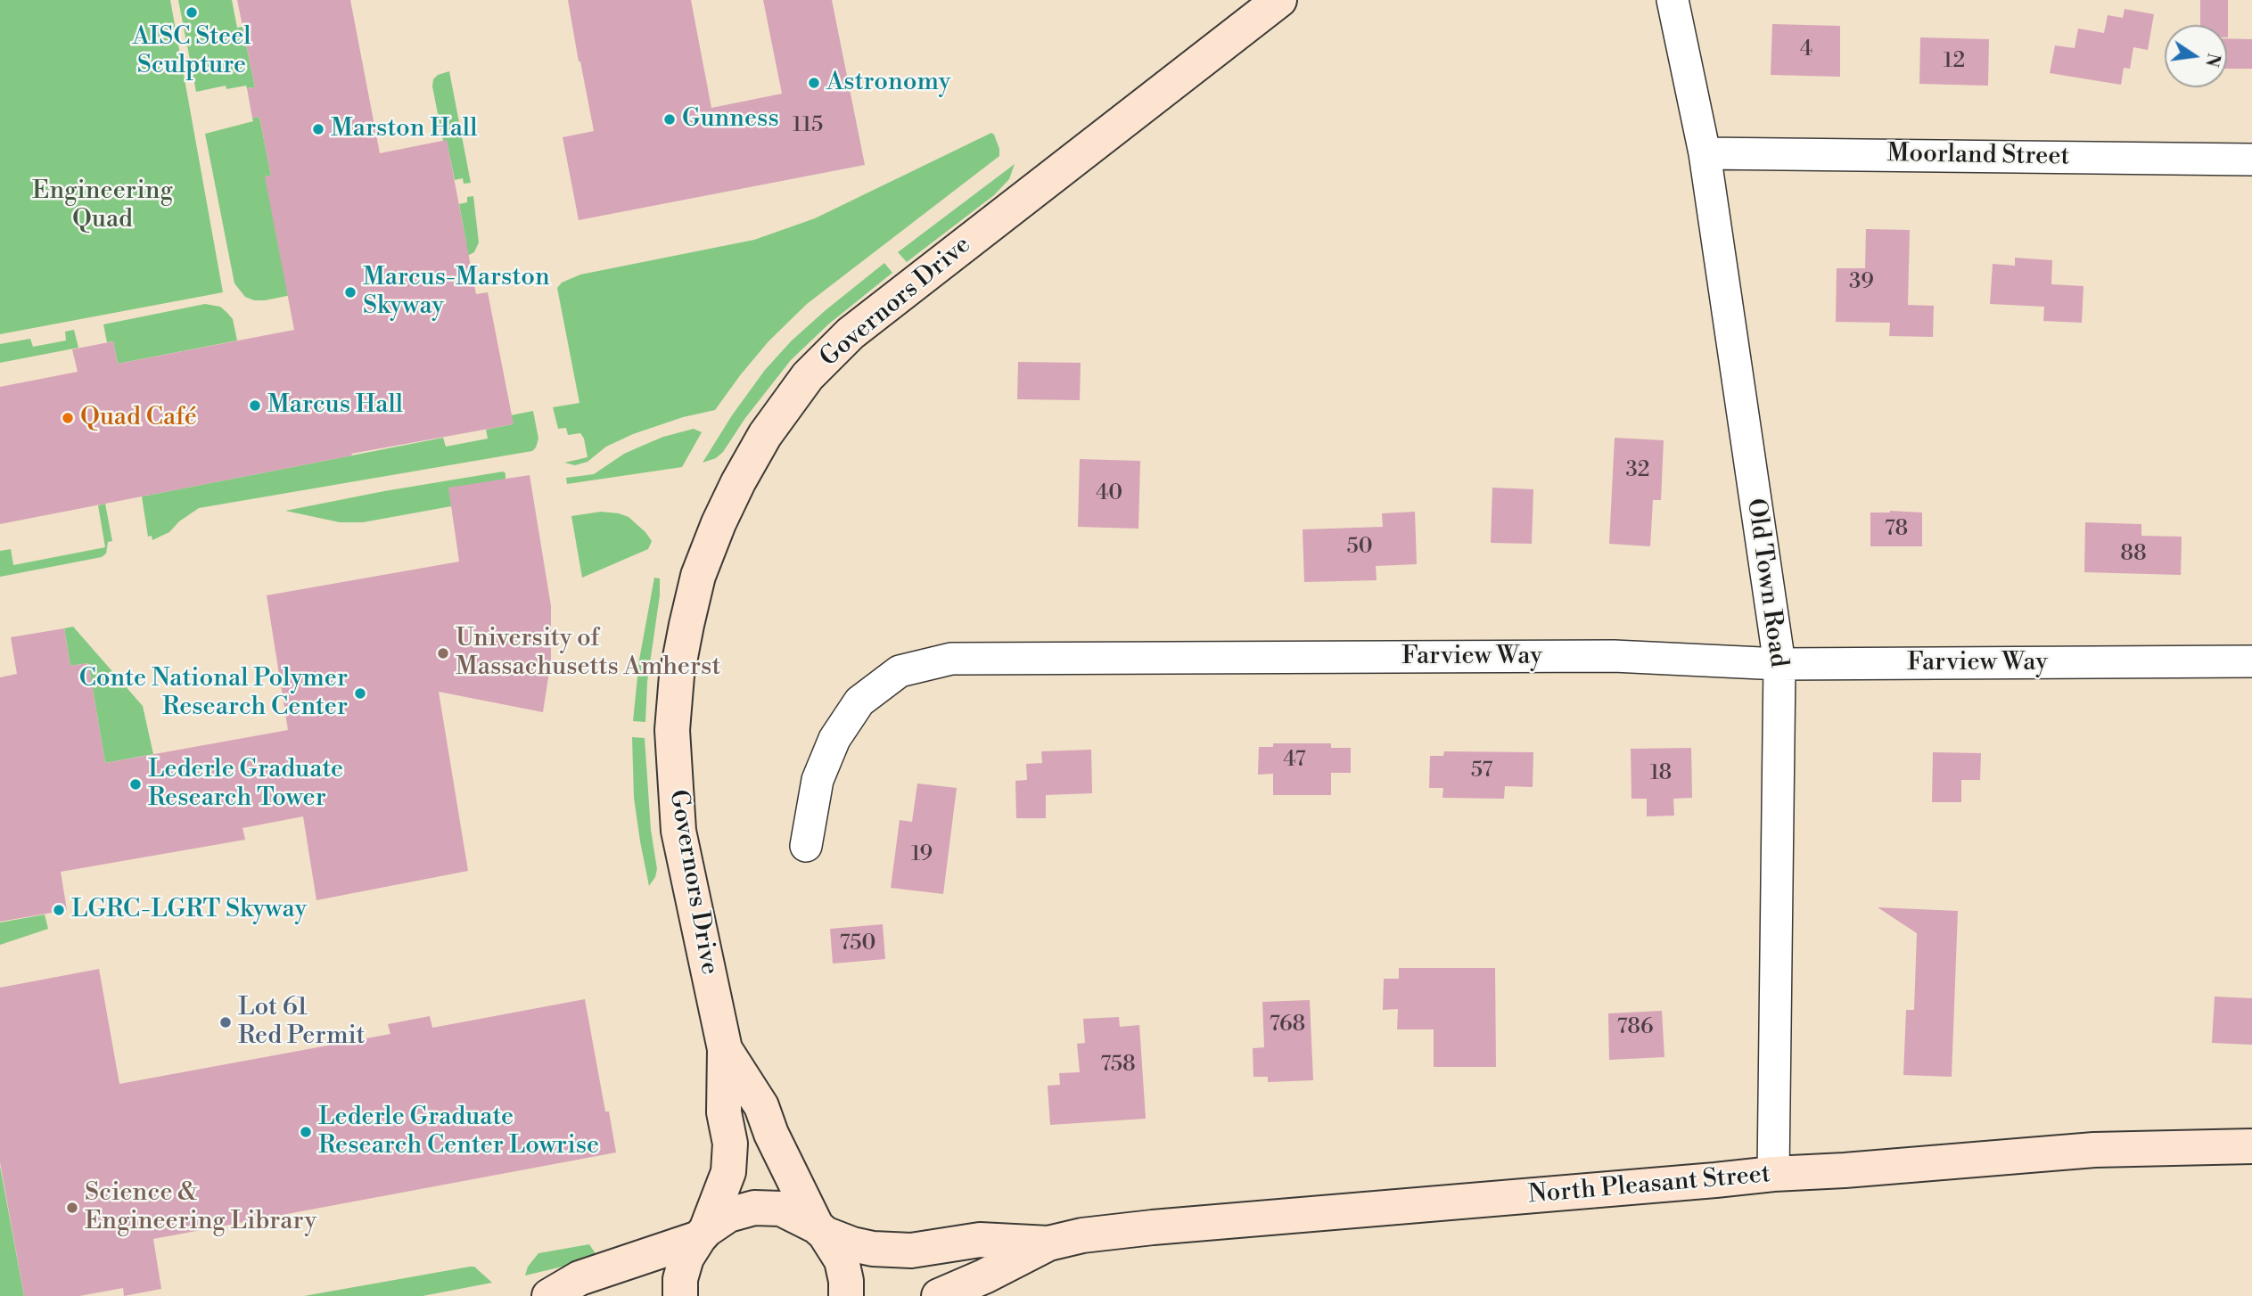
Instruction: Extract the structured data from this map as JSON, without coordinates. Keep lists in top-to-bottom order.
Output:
{
  "streets": {
    "main road": ["Governors Drive", "North Pleasant Street"],
    "street": ["Moorland Street", "Old Town Road", "Farview Way"]
  },
  "crossings": [
    ["Moorland Street", "Old Town Road"],
    ["Governors Drive", "North Pleasant Street"],
    ["Old Town Road", "Farview Way"],
    ["Old Town Road", "North Pleasant Street"]
  ],
  "parks": ["Engineering Quad"],
  "places": [
    "AISC Steel Sculpture",
    "Astronomy",
    "Gunness",
    "Marston Hall",
    "Marcus-Marston Skyway",
    "Marcus Hall",
    "Quad Café",
    "University of Massachusetts Amherst",
    "Conte National Polymer Research Center",
    "Lederle Graduate Research Tower",
    "LGRC-LGRT Skyway",
    "Lot 61 Red Permit",
    "Lederle Graduate Research Center Lowrise",
    "Science & Engineering Library"
  ],
  "house_numbers": [
    "4",
    "12",
    "115",
    "39",
    "32",
    "40",
    "78",
    "50",
    "88",
    "47",
    "57",
    "18",
    "19",
    "750",
    "768",
    "786",
    "758"
  ],
  "north": "right"
}
